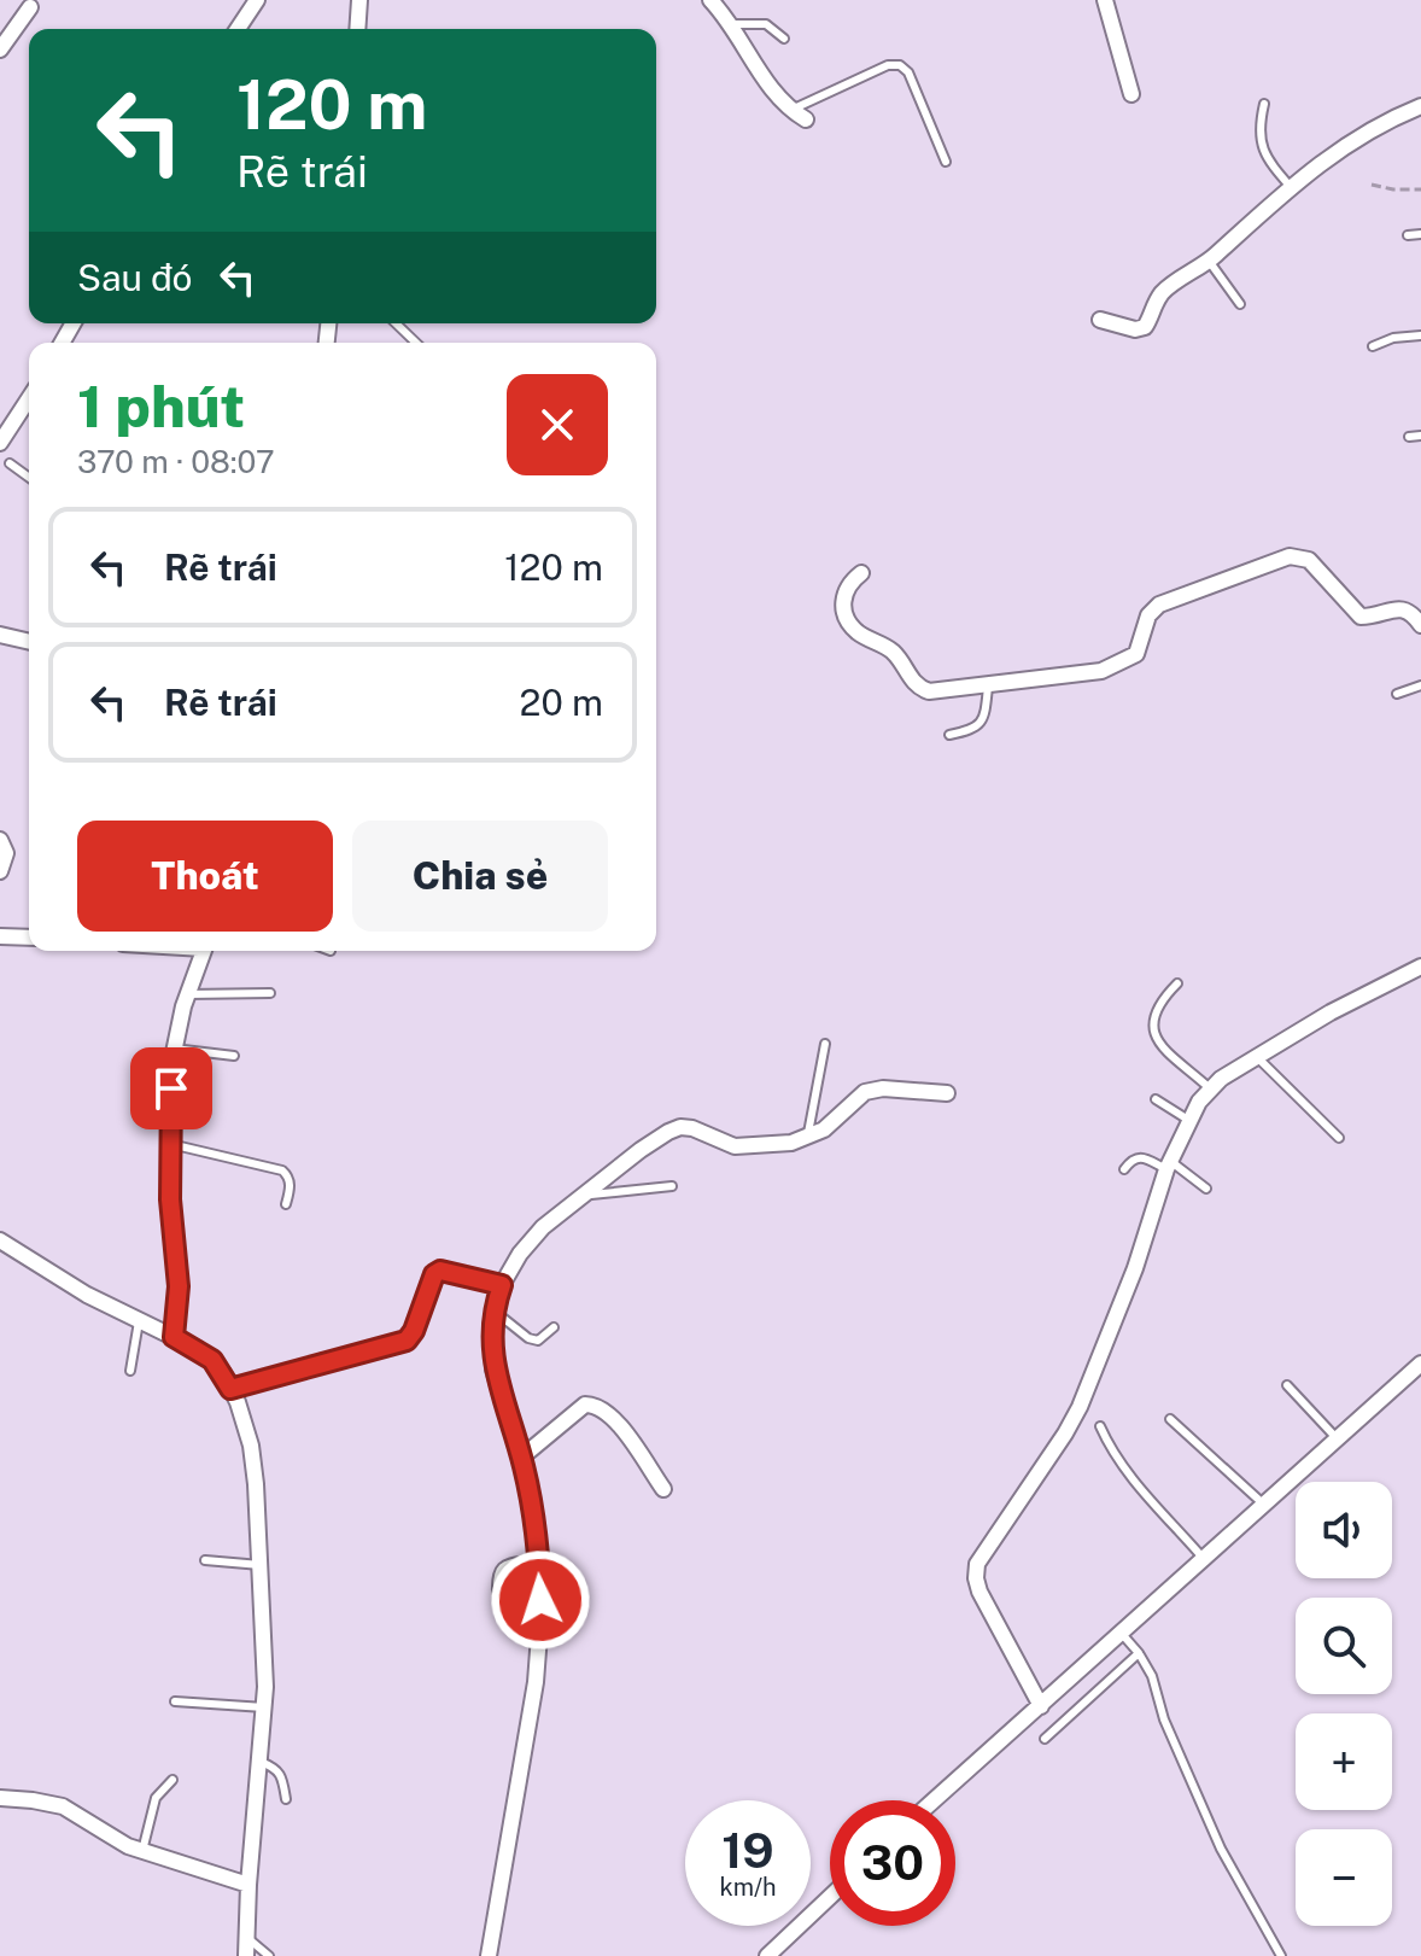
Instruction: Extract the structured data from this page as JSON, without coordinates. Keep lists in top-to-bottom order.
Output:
{
  "page": {
    "turn": ["120 m", "Rẽ trái"],
    "then": "Sau đó",
    "heading": ["1 phút", "370 m · 08:07"],
    "list": [
      {
        "name": "Rẽ trái",
        "value": "120 m"
      },
      {
        "name": "Rẽ trái",
        "value": "20 m"
      }
    ],
    "buttons": ["Thoát", "Chia sẻ"],
    "map_buttons": ["+", "−"],
    "speed": "19 km/h",
    "limit": "30"
  }
}
